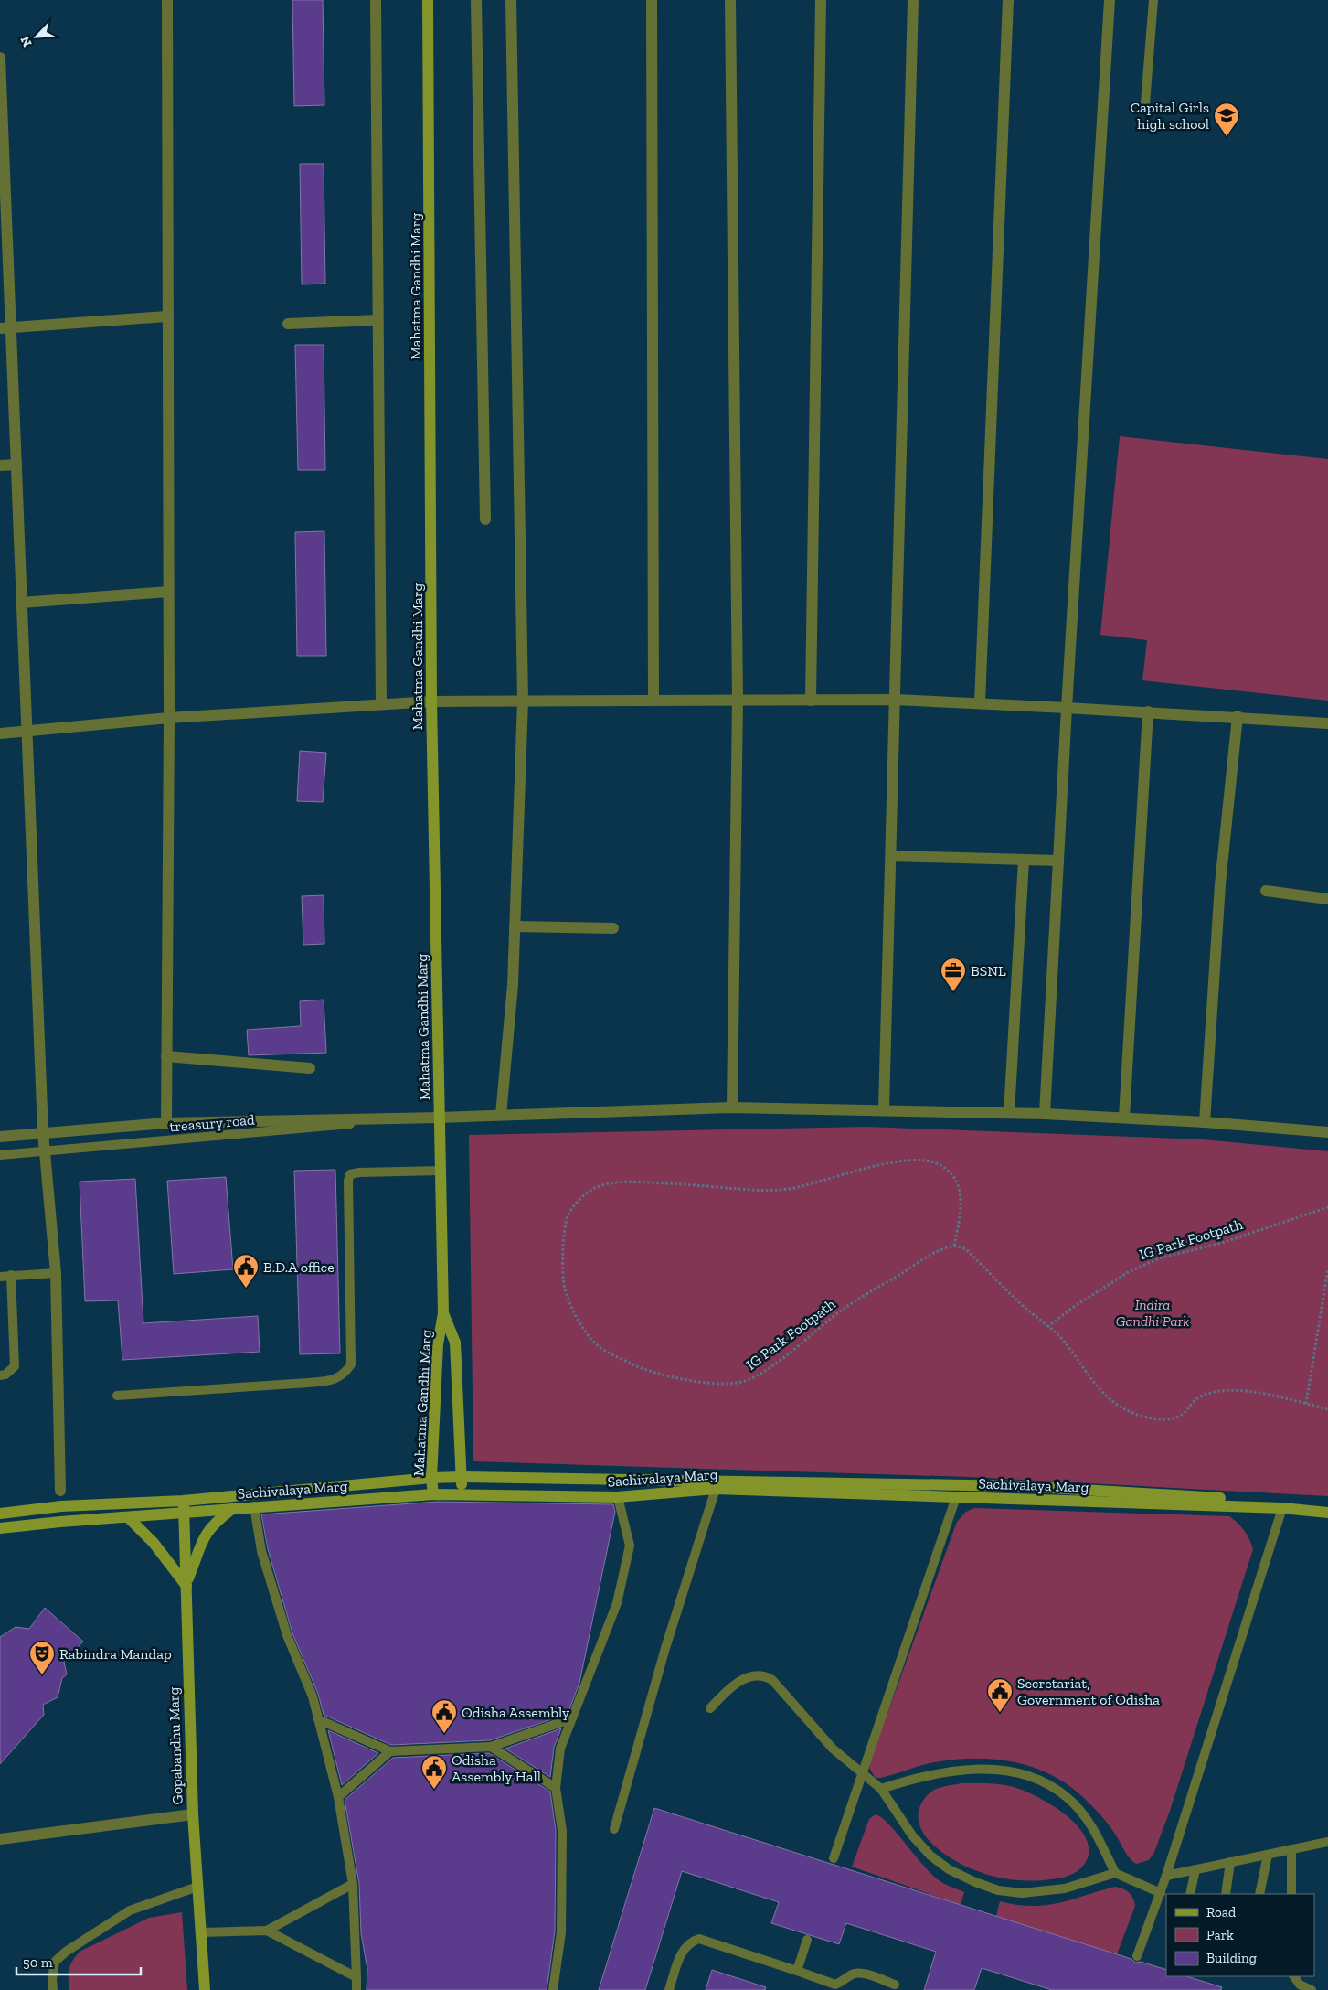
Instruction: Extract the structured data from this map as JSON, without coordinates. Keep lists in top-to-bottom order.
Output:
{
  "streets": {
    "street": ["Mahatma Gandhi Marg", "Sachivalaya Marg", "Gopabandhu Marg"],
    "lane": ["treasury road"],
    "path": ["IG Park Footpath"]
  },
  "crossings": [
    ["Mahatma Gandhi Marg", "Sachivalaya Marg"],
    ["Sachivalaya Marg", "Gopabandhu Marg"]
  ],
  "parks": ["Indira Gandhi Park"],
  "places": {
    "school or university": ["Capital Girls high school"],
    "office": ["BSNL"],
    "public building": [
      "B.D.A office",
      "Secretariat, Government of Odisha",
      "Odisha Assembly",
      "Odisha Assembly Hall"
    ],
    "theatre": ["Rabindra Mandap"]
  },
  "legend": ["Road", "Park", "Building"],
  "scale_bar": "50 m",
  "north": "bottom left"
}
